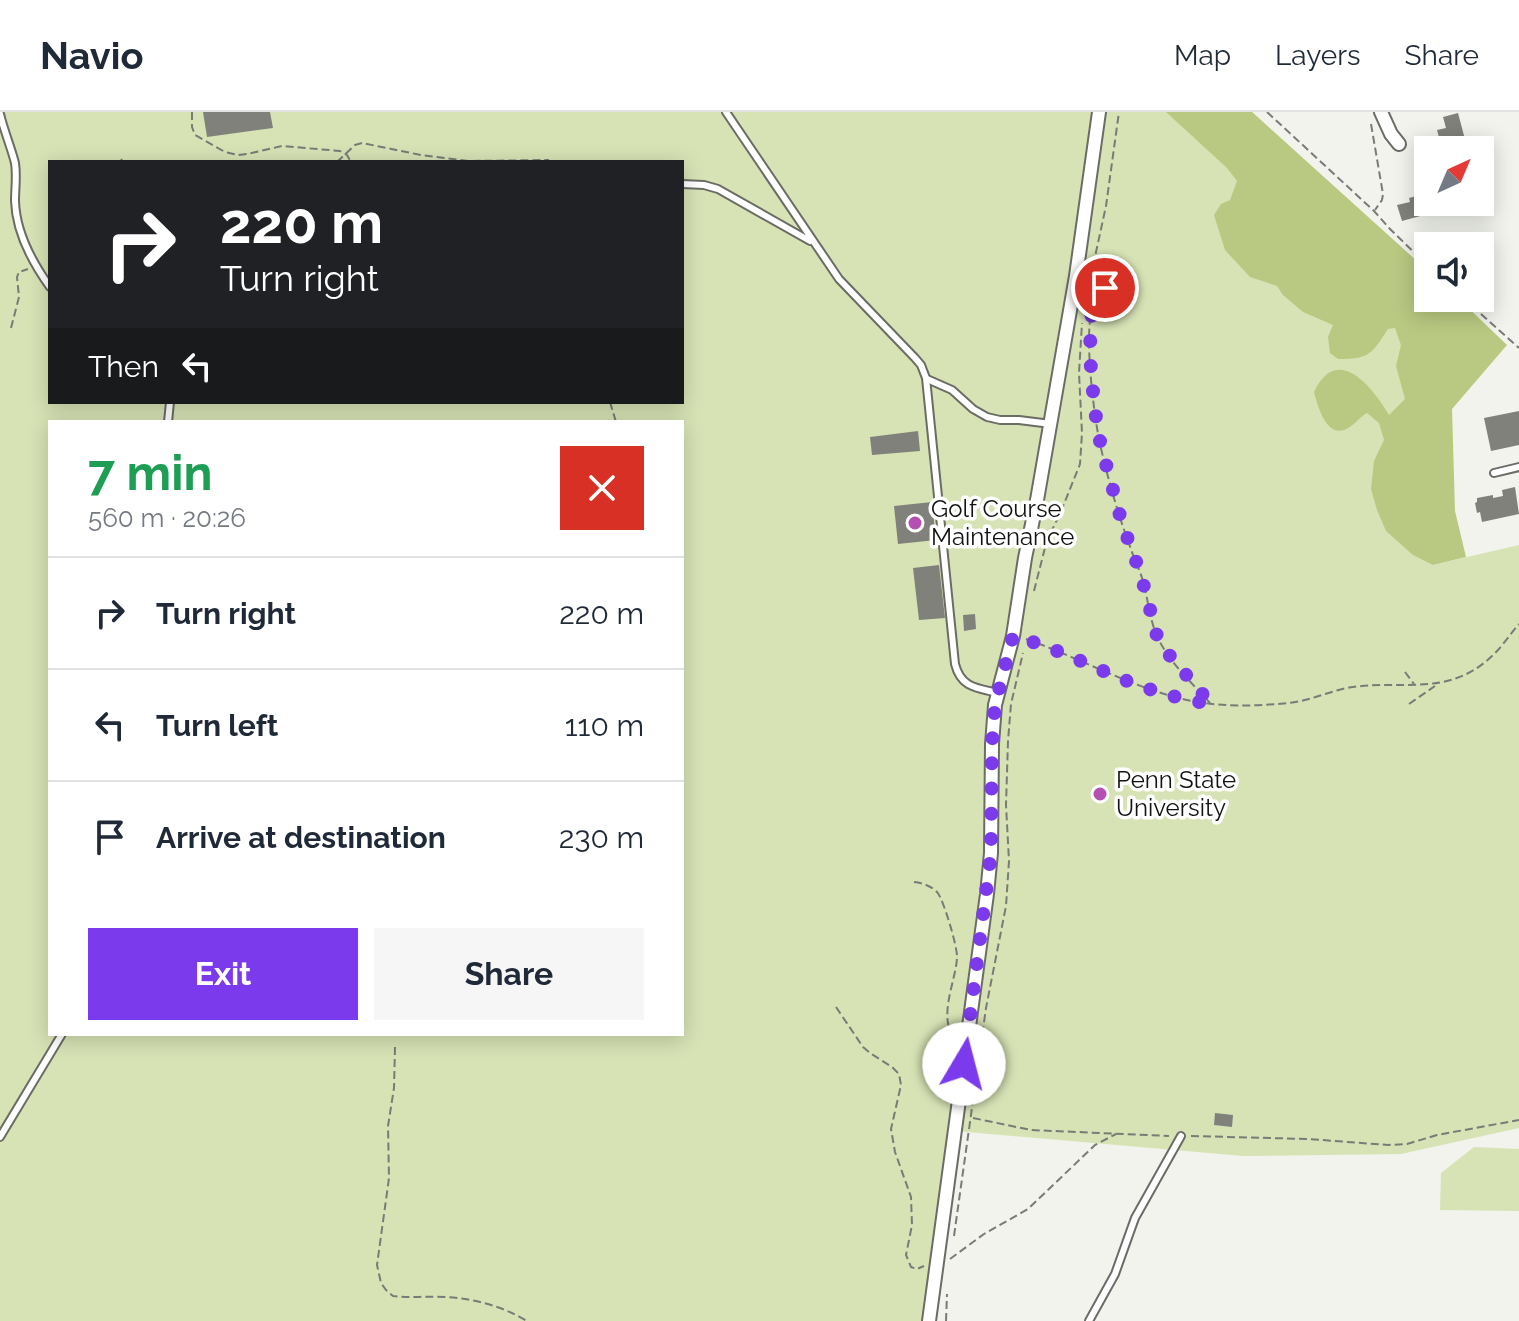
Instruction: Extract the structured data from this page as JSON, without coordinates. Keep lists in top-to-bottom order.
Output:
{
  "places": ["Golf Course Maintenance", "Penn State University"],
  "north": "top right",
  "page": {
    "header": "Navio",
    "nav": ["Map", "Layers", "Share"],
    "turn": ["220 m", "Turn right"],
    "then": "Then",
    "heading": ["7 min", "560 m · 20:26"],
    "list": [
      {
        "name": "Turn right",
        "value": "220 m"
      },
      {
        "name": "Turn left",
        "value": "110 m"
      },
      {
        "name": "Arrive at destination",
        "value": "230 m"
      }
    ],
    "buttons": ["Exit", "Share"]
  }
}
